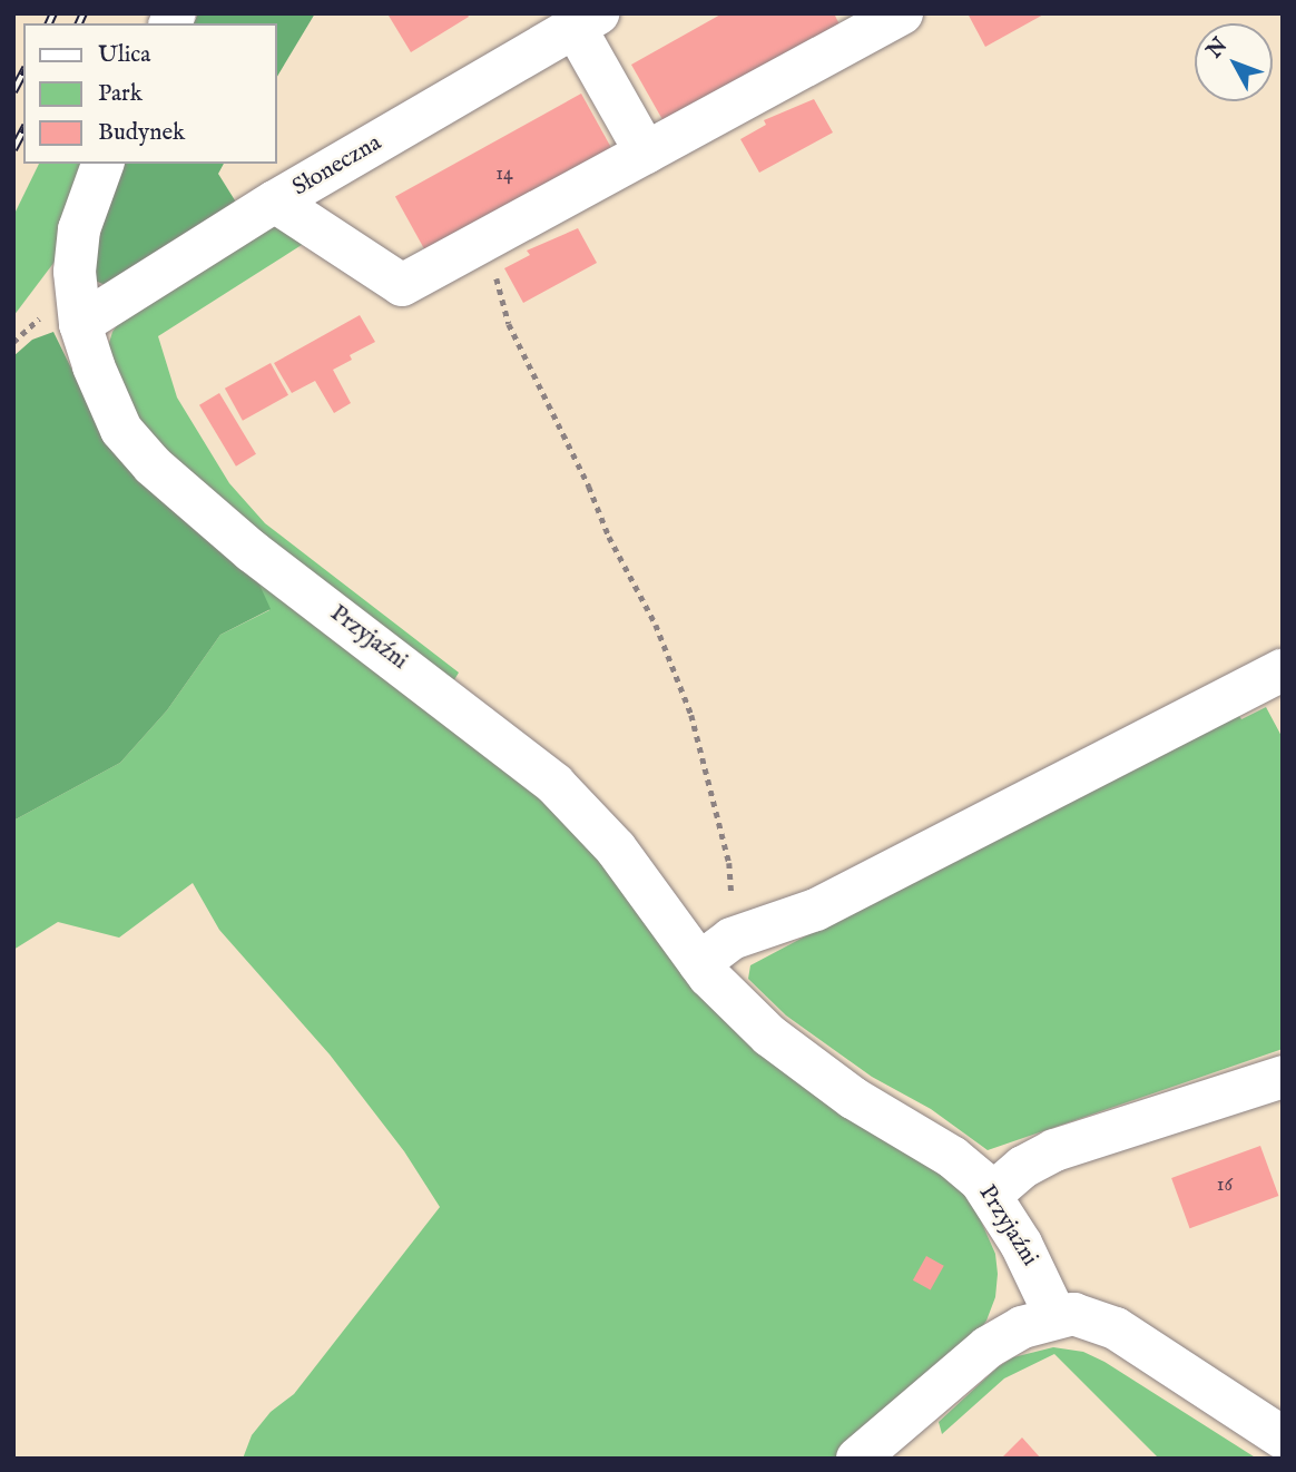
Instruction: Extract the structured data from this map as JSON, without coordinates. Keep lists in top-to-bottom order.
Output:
{
  "streets": {
    "street": ["Słoneczna", "Przyjaźni"]
  },
  "crossings": [
    ["Słoneczna", "Przyjaźni"]
  ],
  "house_numbers": ["14", "16"],
  "legend": ["Ulica", "Park", "Budynek"],
  "north": "top left"
}
